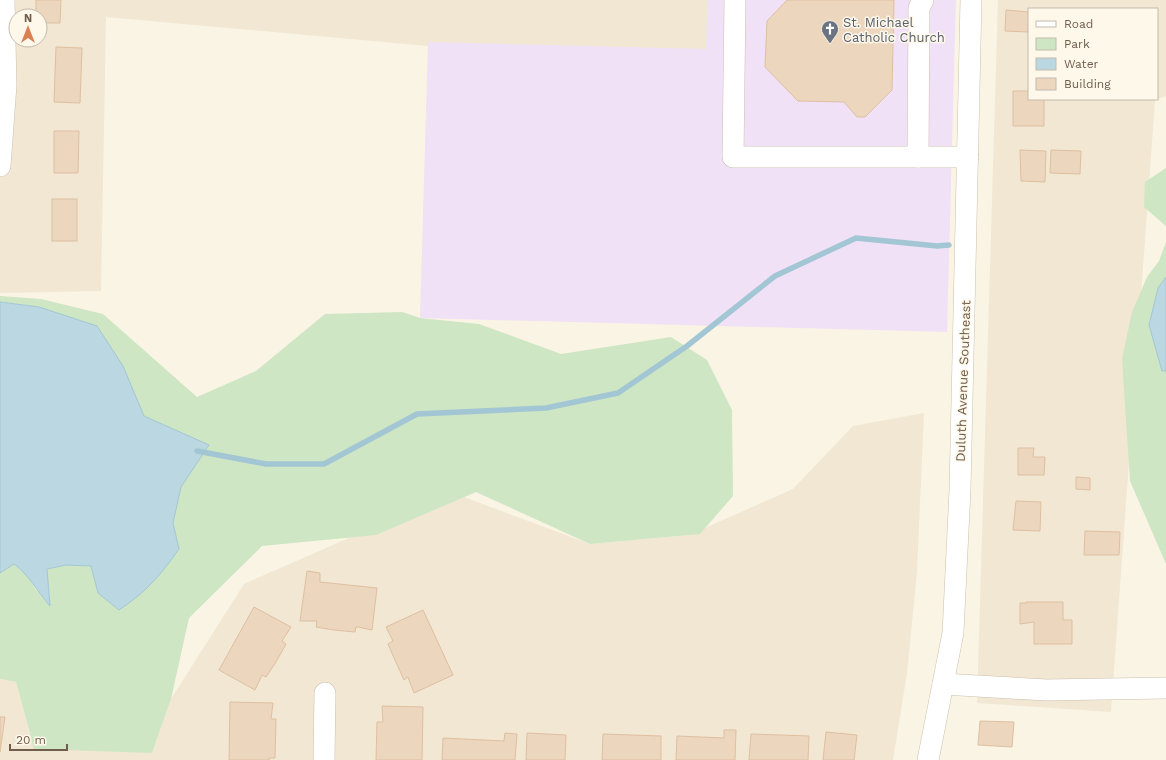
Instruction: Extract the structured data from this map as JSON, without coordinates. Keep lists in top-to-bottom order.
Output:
{
  "streets": {
    "street": ["Duluth Avenue Southeast"]
  },
  "places": {
    "church": ["St. Michael Catholic Church"]
  },
  "legend": [
    "Road",
    "Park",
    "Water",
    "Building"
  ],
  "scale_bar": "20 m",
  "north": "top"
}
